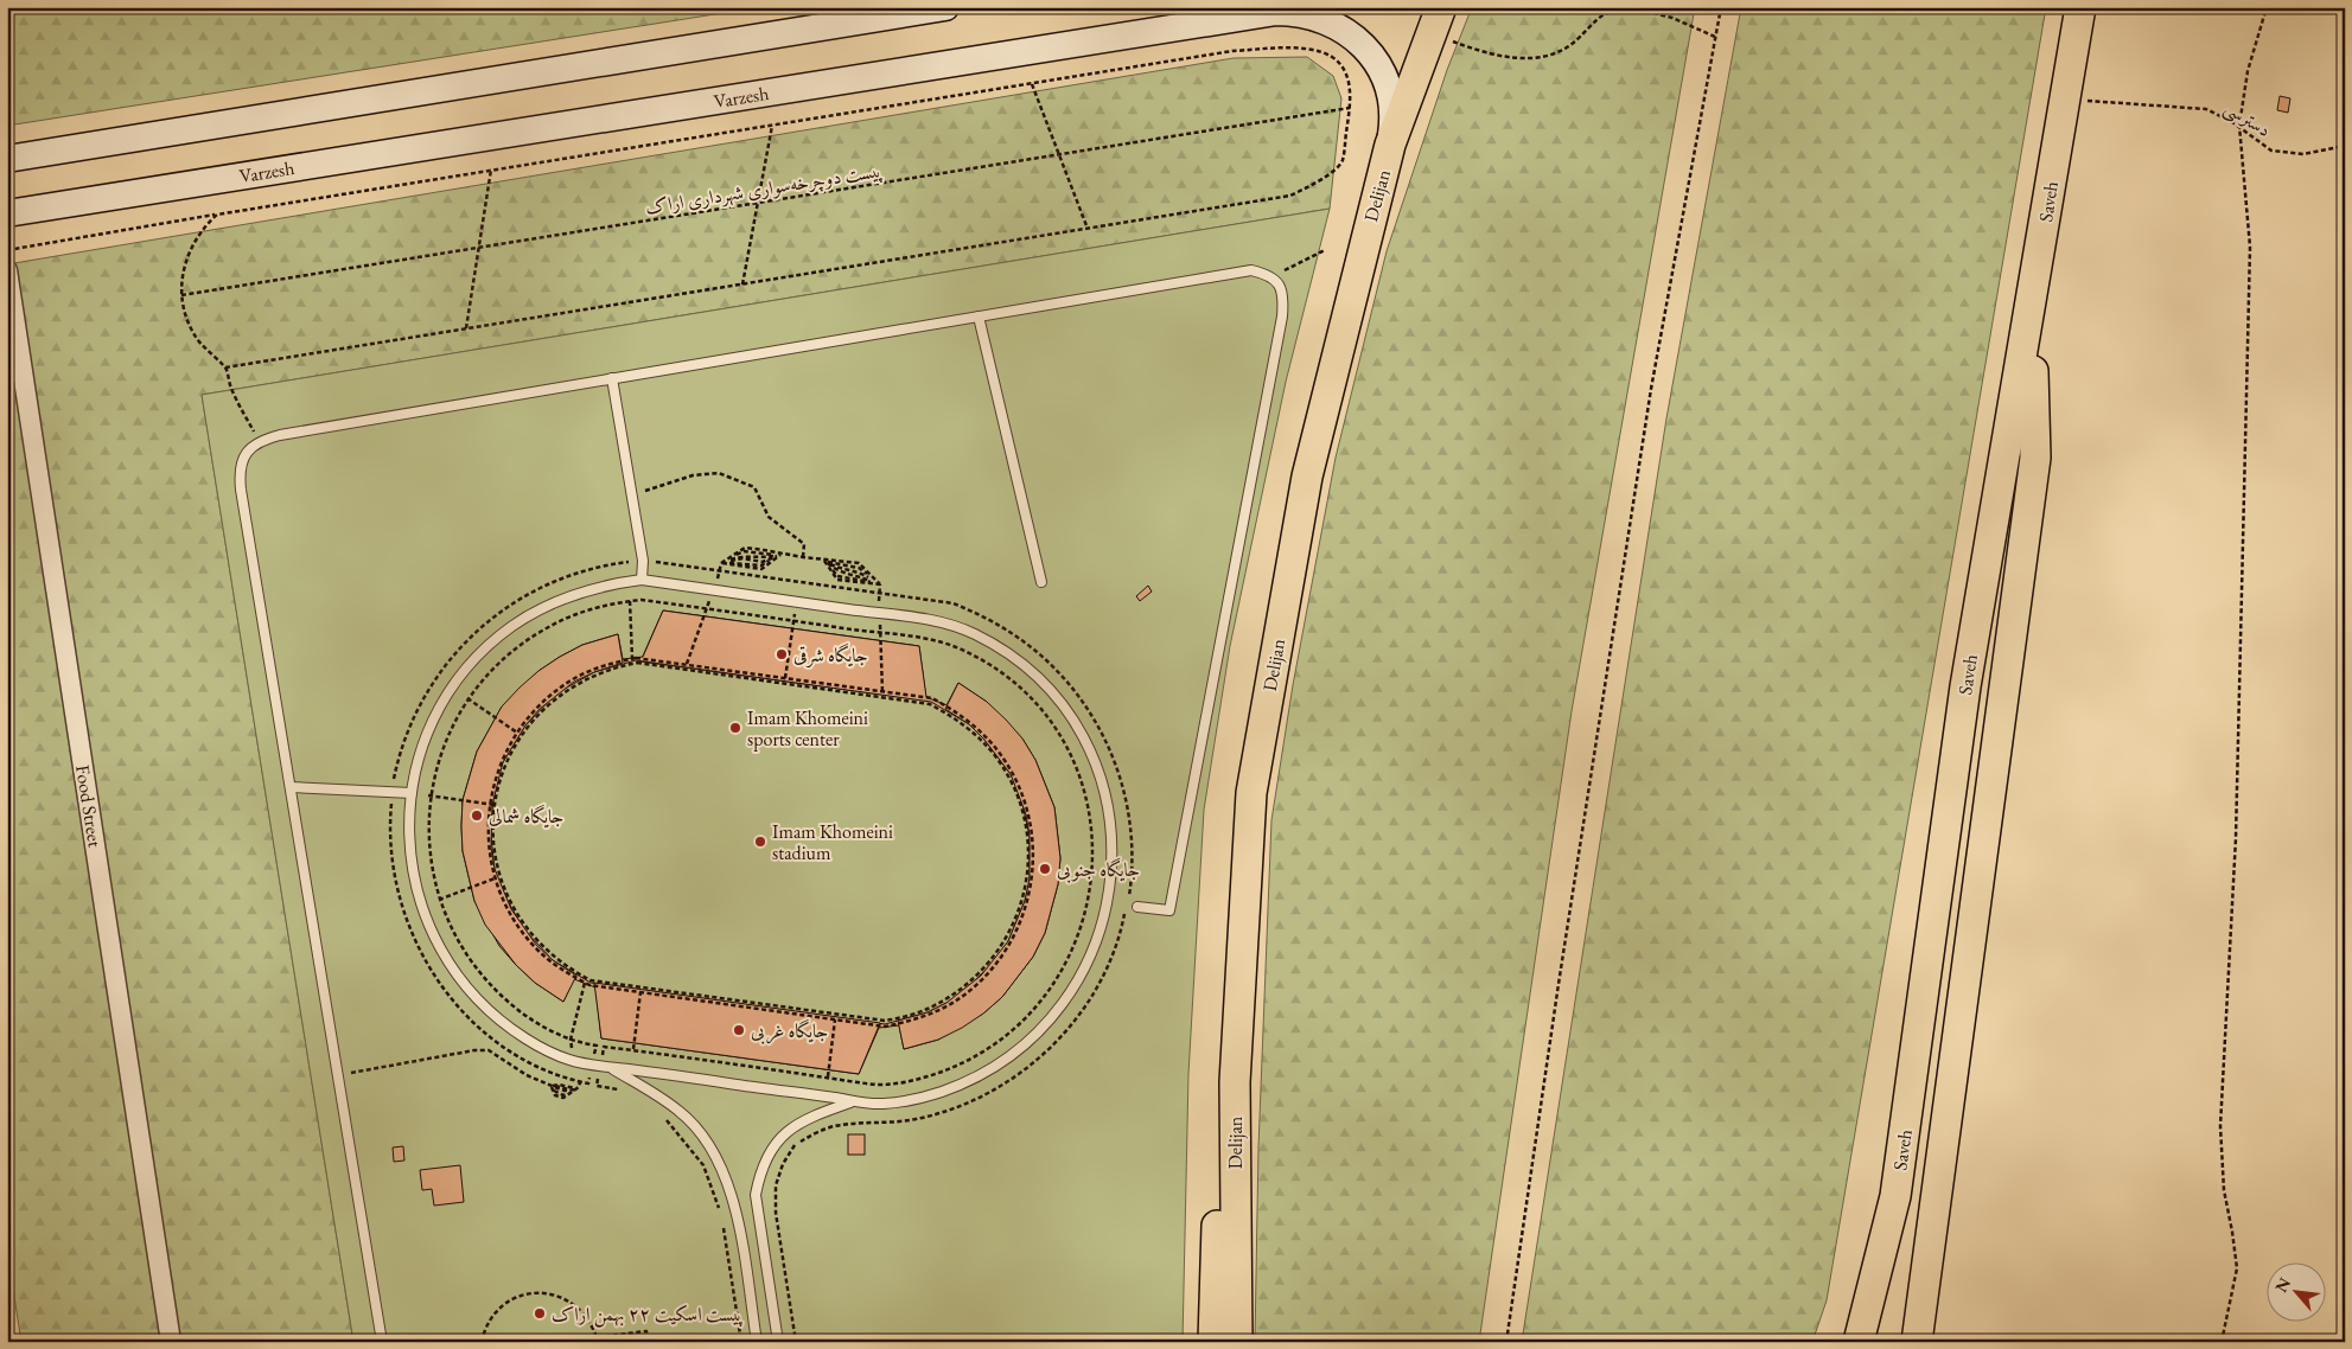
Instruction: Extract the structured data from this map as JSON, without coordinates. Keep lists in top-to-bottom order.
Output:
{
  "streets": {
    "main road": ["Varzesh", "Delijan", "Saveh"],
    "street": ["Food Street"],
    "path": ["دسترسی", "پیست دوچرخه‌سواری شهرداری اراک"]
  },
  "crossings": [
    ["Varzesh", "Delijan"],
    ["دسترسی", "Saveh"]
  ],
  "places": [
    "جایگاه شرقی",
    "Imam Khomeini sports center",
    "جایگاه شمالی",
    "Imam Khomeini stadium",
    "جایگاه جنوبی",
    "جایگاه غربی",
    "پیست اسکیت ۲۲ بهمن اراک"
  ],
  "north": "top left"
}
